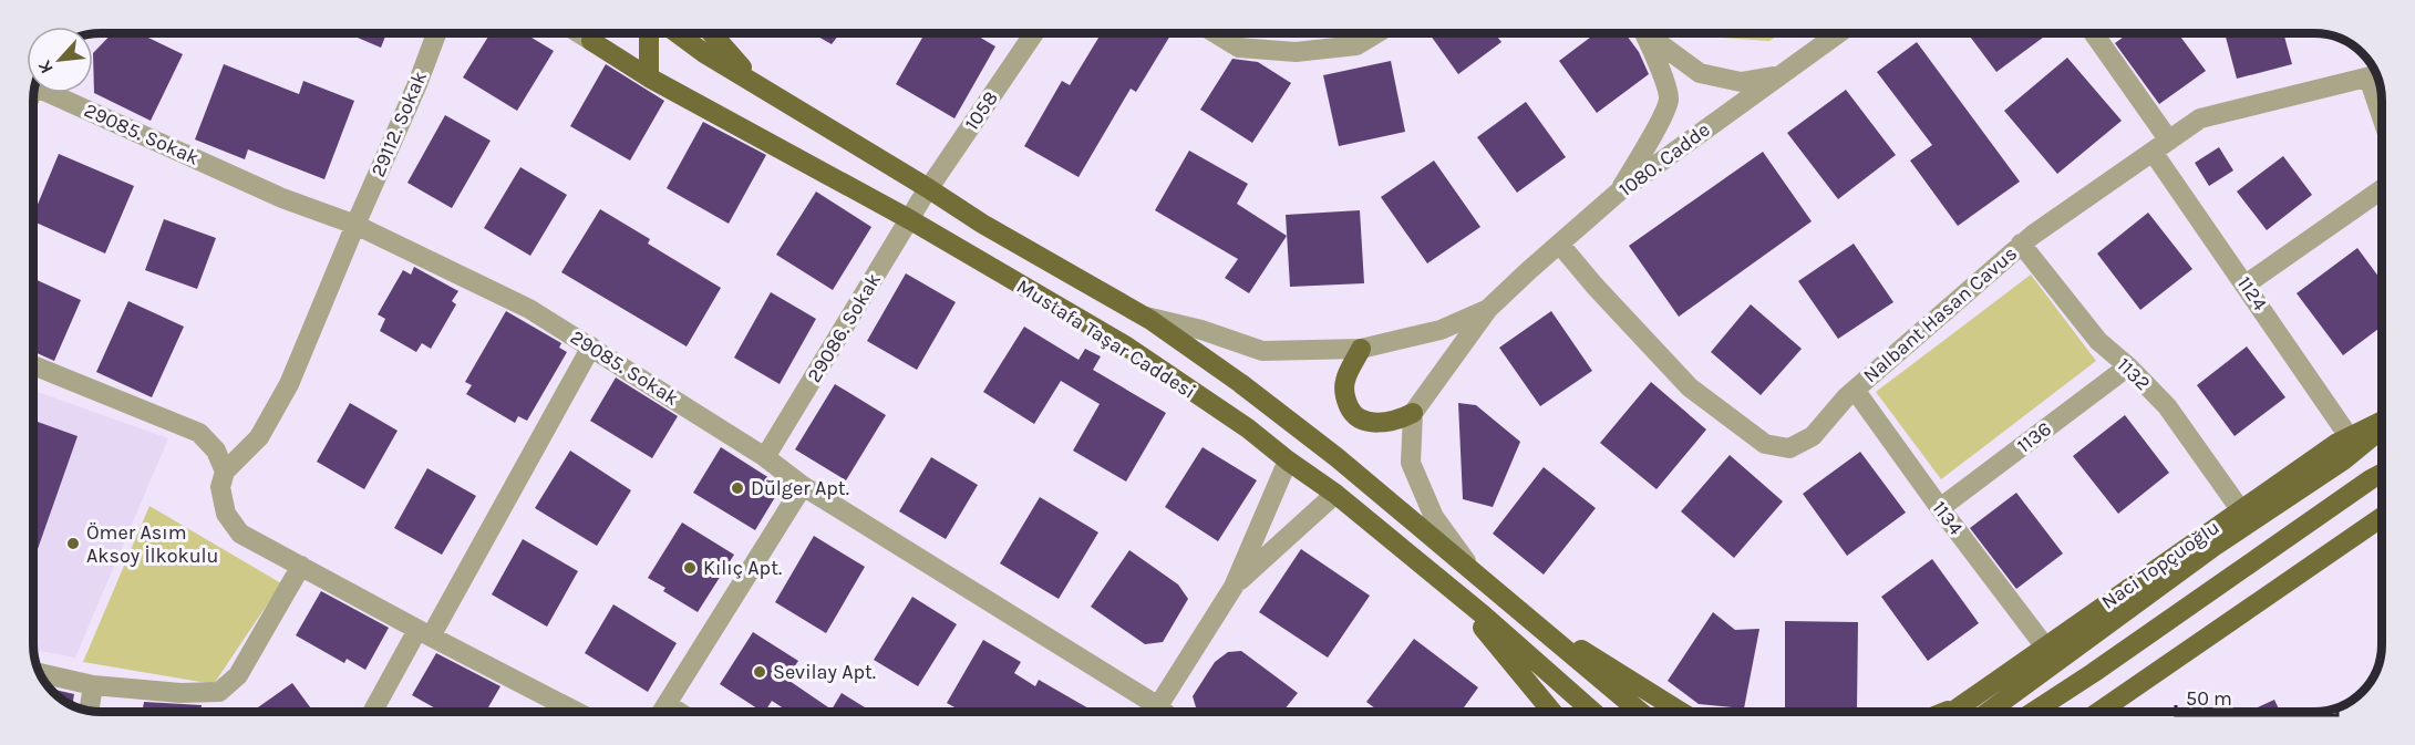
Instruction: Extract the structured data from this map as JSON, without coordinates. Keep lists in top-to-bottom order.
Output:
{
  "streets": {
    "main road": ["Mustafa Taşar Caddesi", "Naci Topçuoğlu"],
    "street": [
      "1058",
      "29112. Sokak",
      "29085. Sokak",
      "1080. Cadde",
      "1124",
      "Nalbant Hasan Cavus",
      "29086. Sokak",
      "1132",
      "1136",
      "1134"
    ]
  },
  "crossings": [
    ["1058", "29086. Sokak"],
    ["1058", "Mustafa Taşar Caddesi"],
    ["29112. Sokak", "29085. Sokak"],
    ["29085. Sokak", "29086. Sokak"],
    ["1080. Cadde", "Nalbant Hasan Cavus"],
    ["1124", "Nalbant Hasan Cavus"],
    ["1124", "Naci Topçuoğlu"],
    ["Nalbant Hasan Cavus", "1132"],
    ["Nalbant Hasan Cavus", "1134"],
    ["29086. Sokak", "Mustafa Taşar Caddesi"],
    ["1132", "1136"],
    ["1132", "Naci Topçuoğlu"],
    ["1136", "1134"],
    ["1134", "Naci Topçuoğlu"]
  ],
  "places": [
    "Dülger Apt.",
    "Ömer Asım Aksoy İlkokulu",
    "Kılıç Apt.",
    "Sevilay Apt."
  ],
  "scale_bar": "50 m",
  "north": "bottom left"
}
